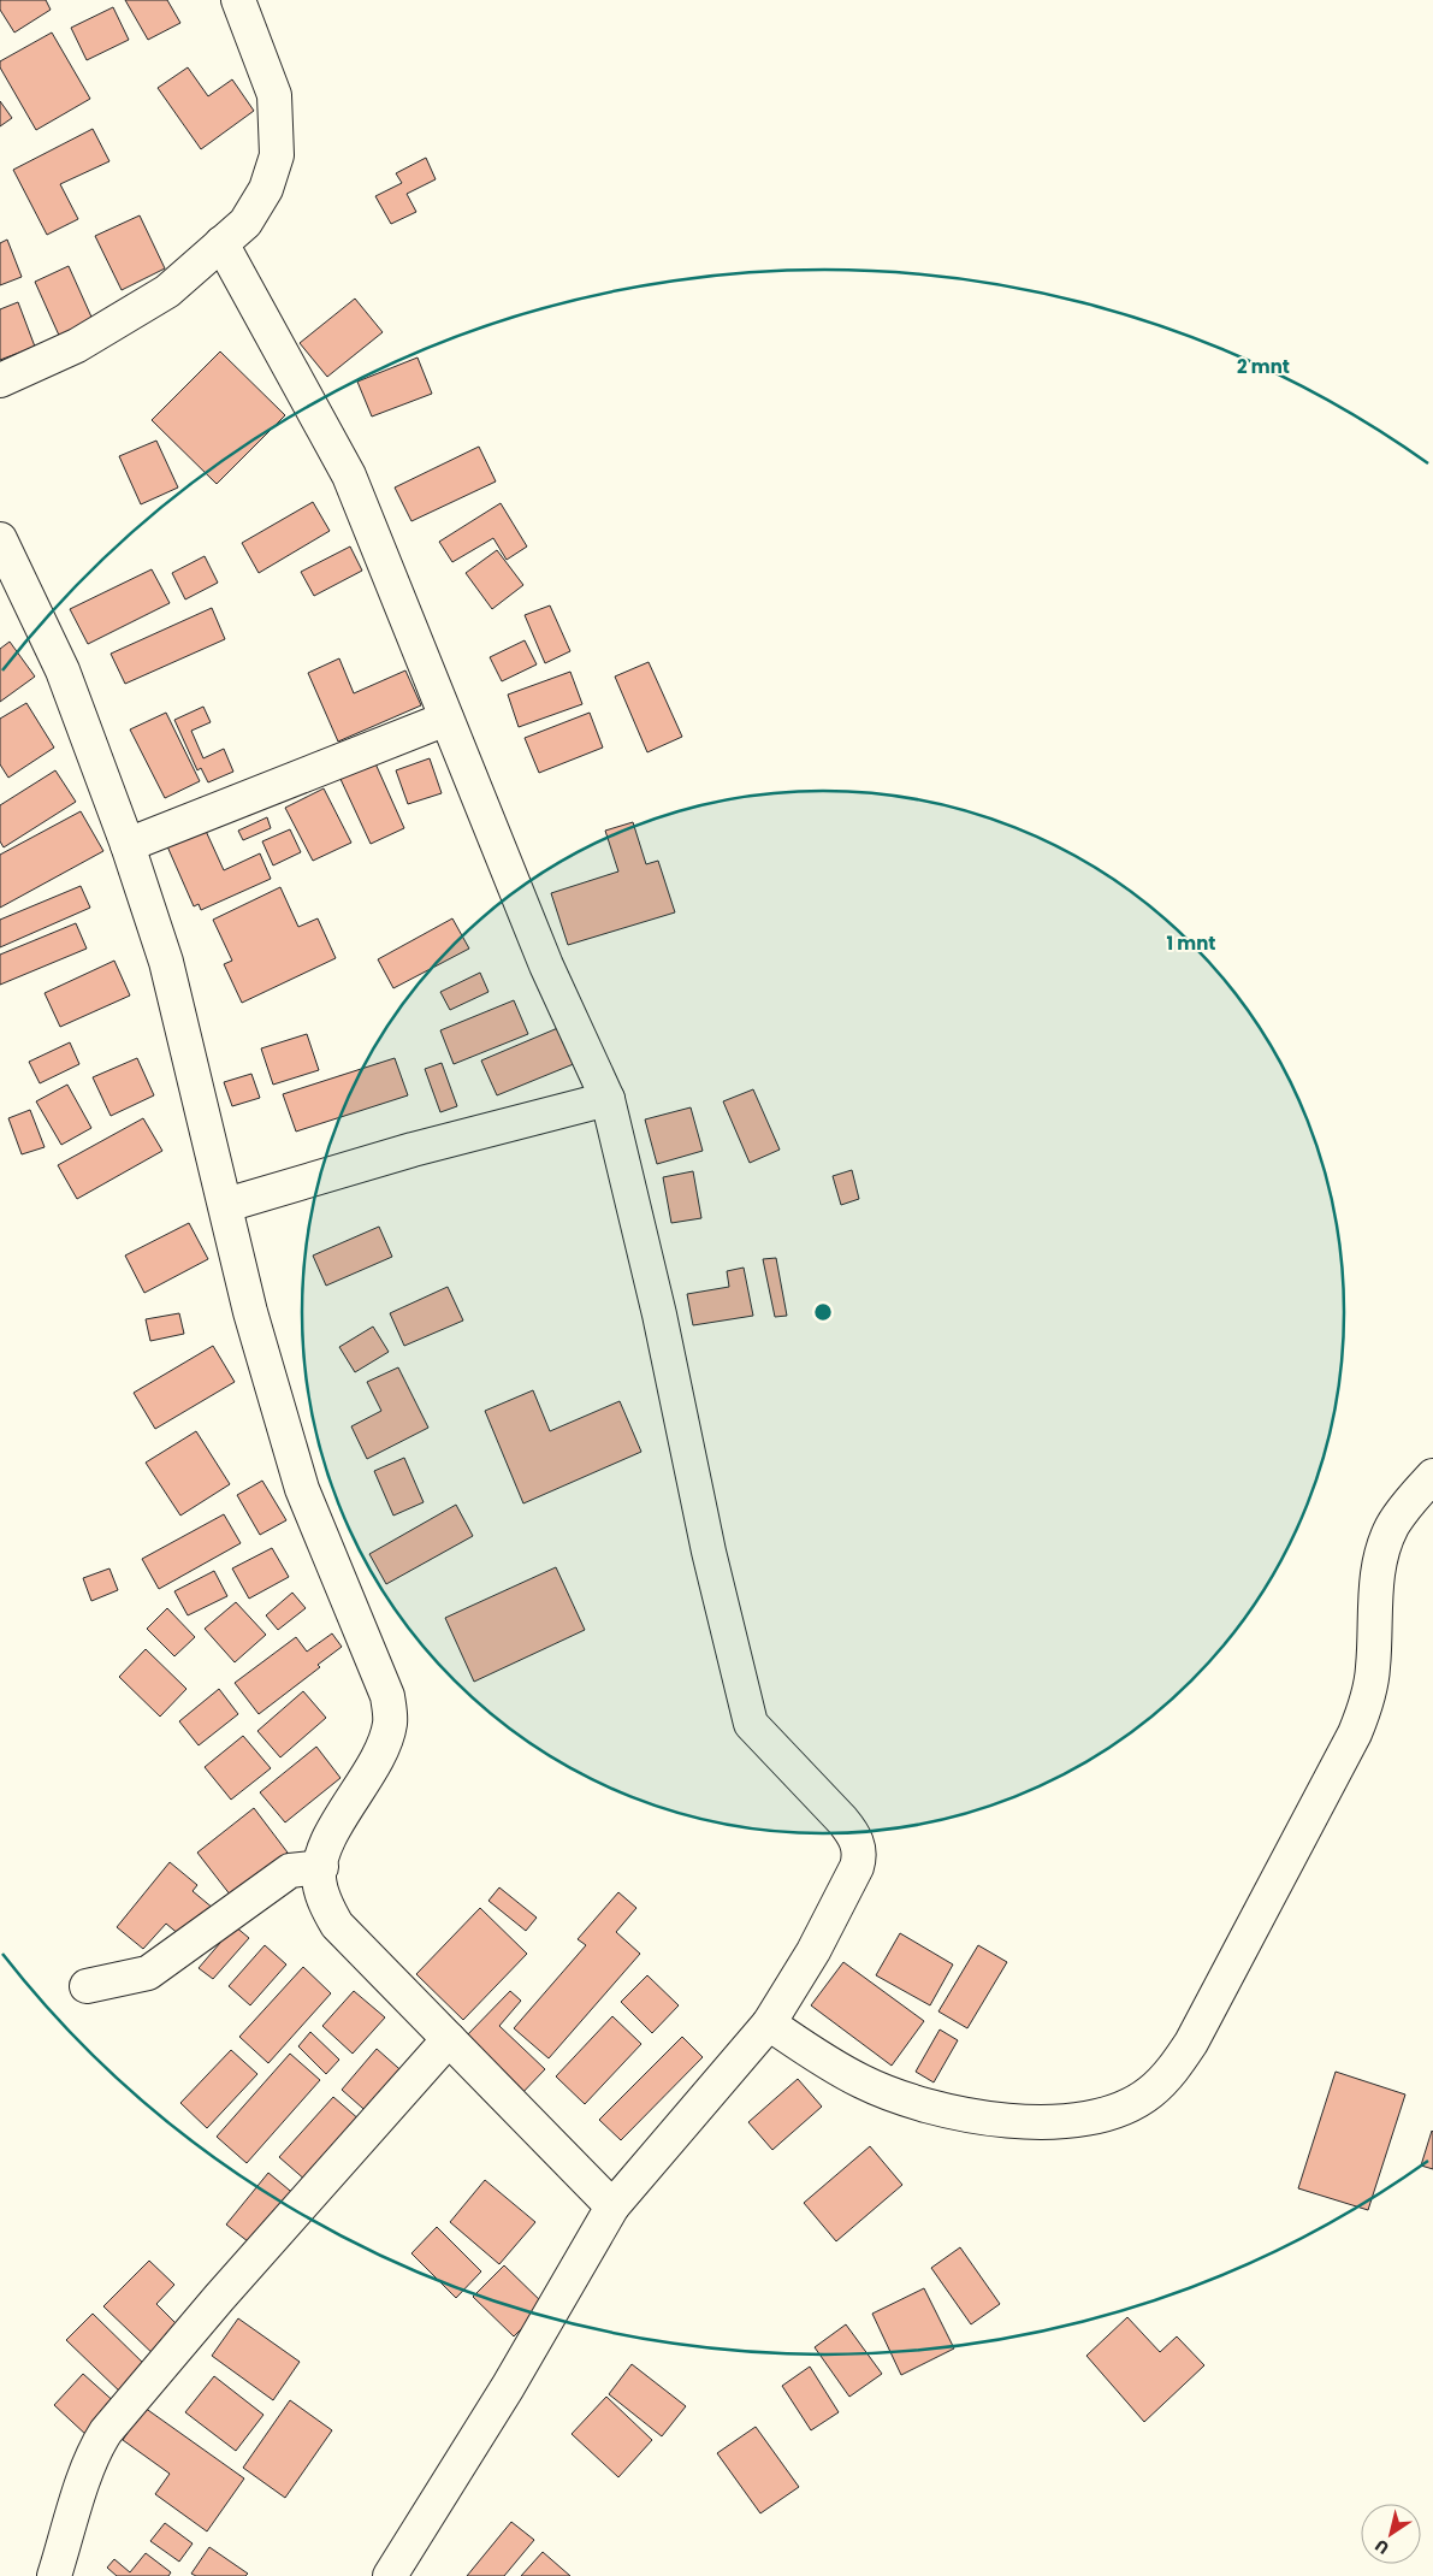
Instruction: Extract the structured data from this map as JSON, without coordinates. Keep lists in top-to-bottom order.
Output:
{
  "north": "bottom left",
  "rings": ["2 mnt", "1 mnt"]
}
